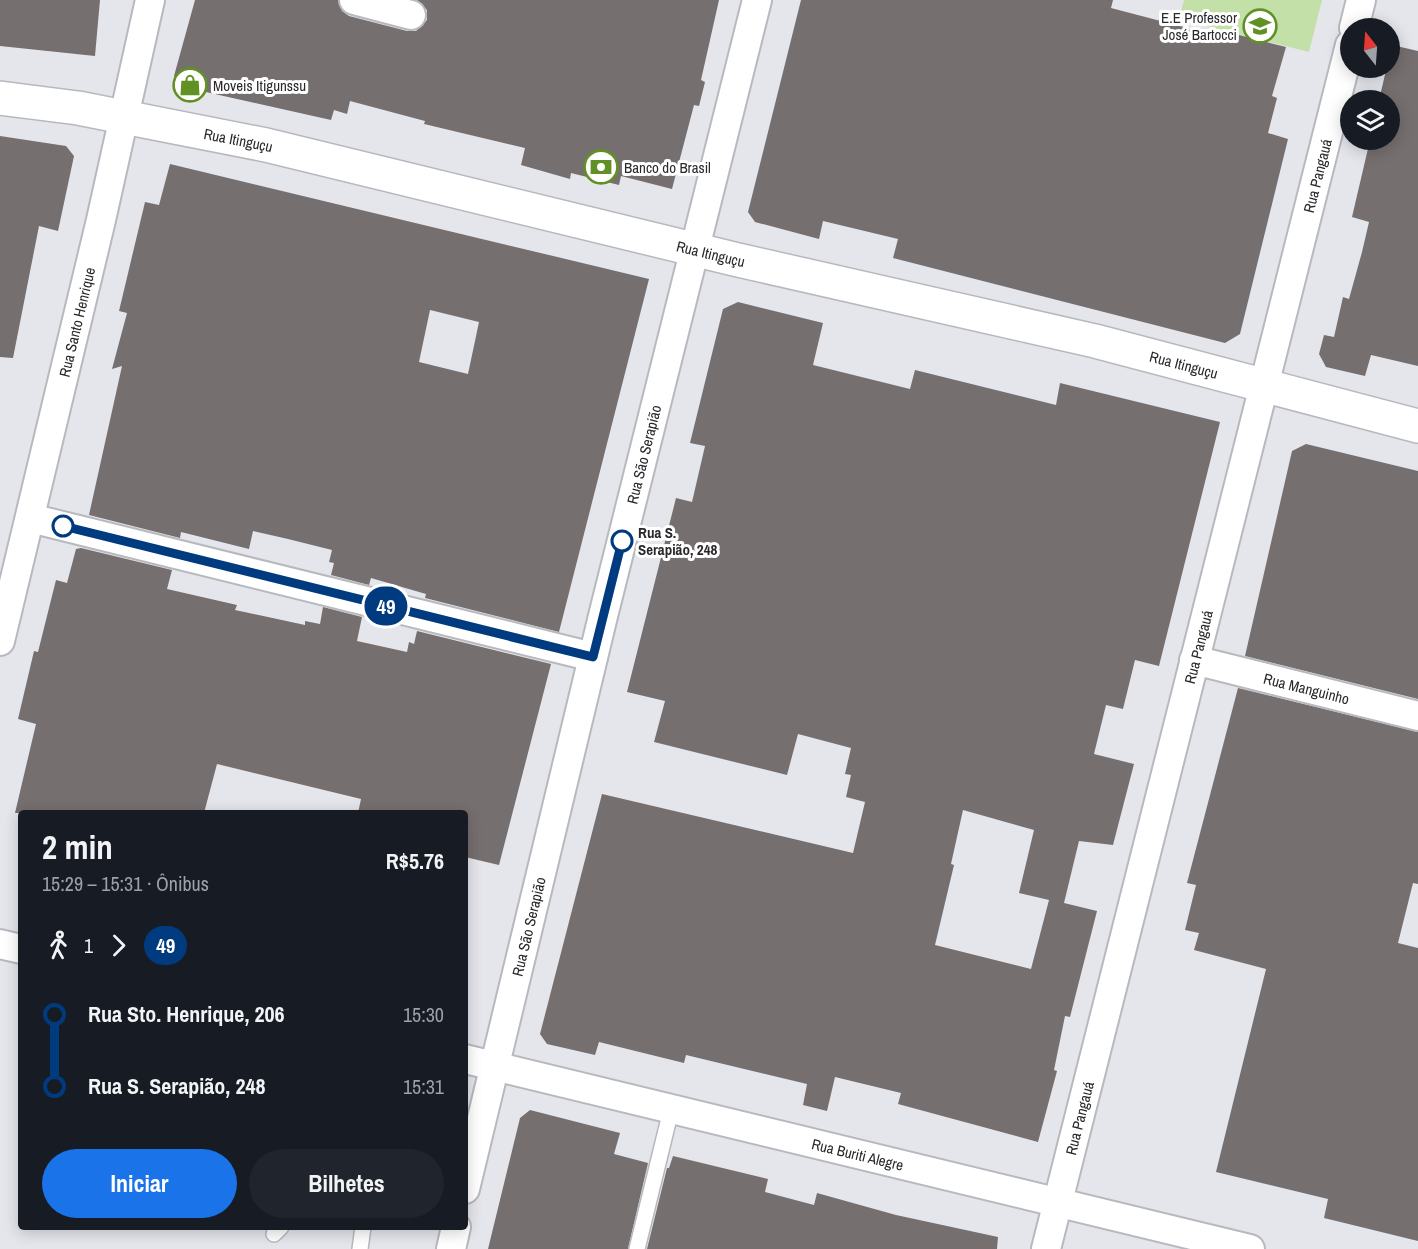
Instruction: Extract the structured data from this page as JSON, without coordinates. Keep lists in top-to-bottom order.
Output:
{
  "streets": {
    "main road": ["Rua Itinguçu"],
    "street": [
      "Rua Pangauá",
      "Rua Santo Henrique",
      "Rua São Serapião",
      "Rua Manguinho",
      "Rua Buriti Alegre"
    ]
  },
  "crossings": [
    ["Rua Itinguçu", "Rua Pangauá"],
    ["Rua Itinguçu", "Rua Santo Henrique"],
    ["Rua Itinguçu", "Rua São Serapião"],
    ["Rua Pangauá", "Rua Manguinho"],
    ["Rua Pangauá", "Rua Buriti Alegre"],
    ["Rua São Serapião", "Rua Buriti Alegre"]
  ],
  "places": {
    "school or university": ["E.E Professor José Bartocci"],
    "shop": ["Moveis Itigunssu"],
    "bank": ["Banco do Brasil"],
    "other": ["Rua S. Serapião, 248"]
  },
  "lines": ["bus line 49"],
  "north": "top",
  "page": {
    "on_map": "49",
    "heading": ["2 min", "15:29 – 15:31 · Ônibus", "R$5.76"],
    "legs": ["1", "49"],
    "list": [
      {
        "name": "Rua Sto. Henrique, 206",
        "value": "15:30"
      },
      {
        "name": "Rua S. Serapião, 248",
        "value": "15:31"
      }
    ],
    "buttons": ["Iniciar", "Bilhetes"]
  }
}
